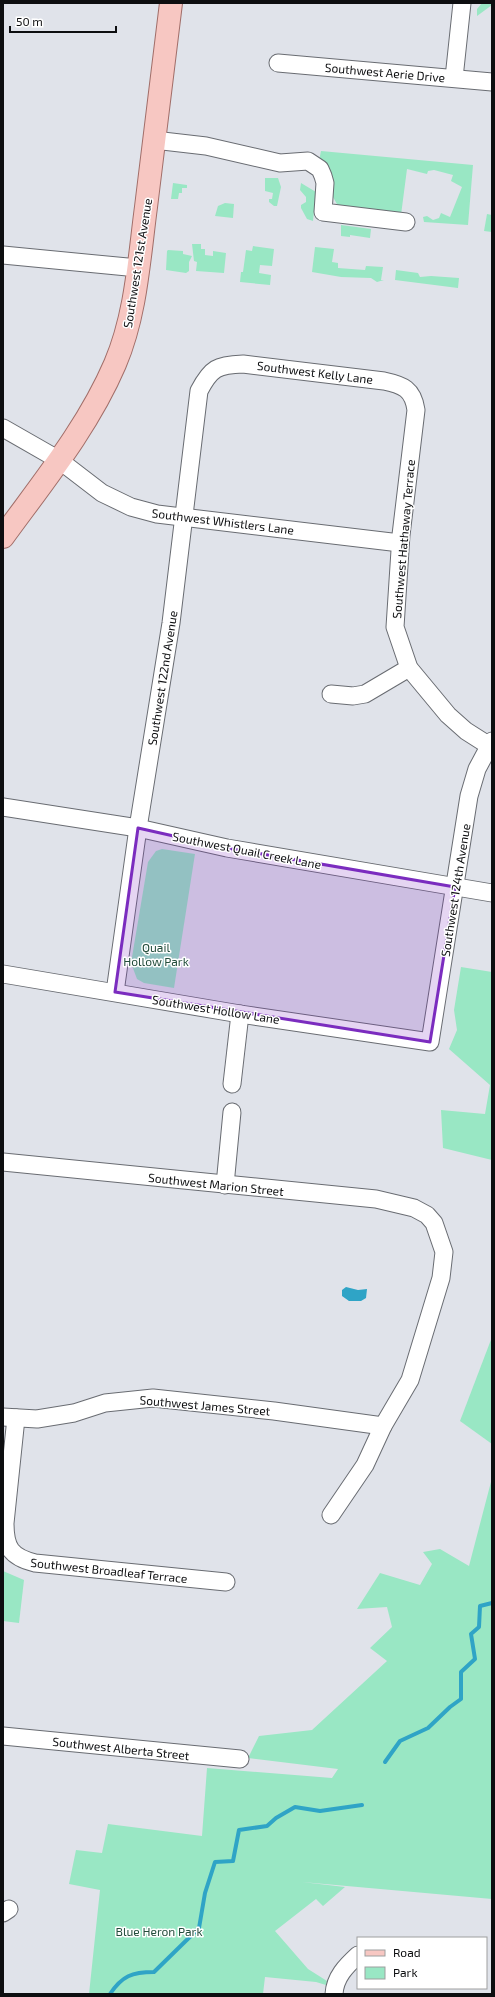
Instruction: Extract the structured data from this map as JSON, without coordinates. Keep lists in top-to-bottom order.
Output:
{
  "streets": {
    "main road": ["Southwest 121st Avenue"],
    "street": [
      "Southwest Aerie Drive",
      "Southwest Kelly Lane",
      "Southwest Whistlers Lane",
      "Southwest Hathaway Terrace",
      "Southwest 122nd Avenue",
      "Southwest Quail Creek Lane",
      "Southwest 124th Avenue",
      "Southwest Hollow Lane",
      "Southwest Marion Street",
      "Southwest James Street",
      "Southwest Broadleaf Terrace",
      "Southwest Alberta Street"
    ]
  },
  "crossings": [
    ["Southwest 121st Avenue", "Southwest Whistlers Lane"],
    ["Southwest Kelly Lane", "Southwest Hathaway Terrace"],
    ["Southwest Kelly Lane", "Southwest 122nd Avenue"],
    ["Southwest Whistlers Lane", "Southwest Hathaway Terrace"],
    ["Southwest Whistlers Lane", "Southwest 122nd Avenue"],
    ["Southwest Hathaway Terrace", "Southwest 124th Avenue"],
    ["Southwest 122nd Avenue", "Southwest Quail Creek Lane"],
    ["Southwest 122nd Avenue", "Southwest Hollow Lane"],
    ["Southwest Quail Creek Lane", "Southwest 124th Avenue"],
    ["Southwest 124th Avenue", "Southwest Hollow Lane"],
    ["Southwest Marion Street", "Southwest James Street"],
    ["Southwest James Street", "Southwest Broadleaf Terrace"]
  ],
  "parks": ["Quail Hollow Park", "Blue Heron Park"],
  "legend": ["Road", "Park"],
  "scale_bar": "50 m"
}
